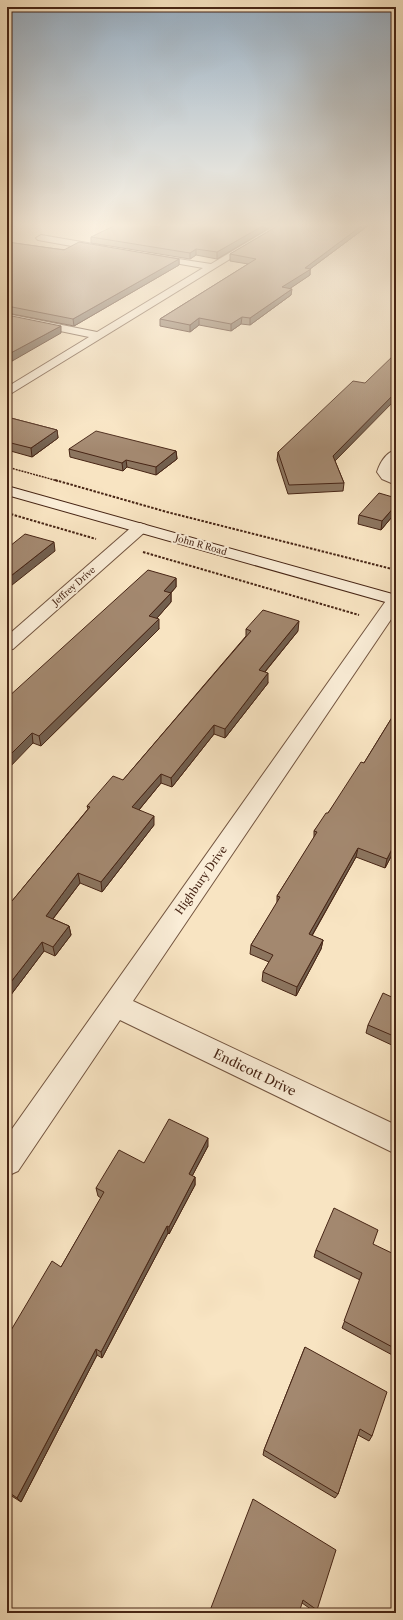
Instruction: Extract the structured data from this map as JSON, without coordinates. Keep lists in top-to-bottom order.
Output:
{
  "streets": {
    "street": [
      "John R Road",
      "Jeffrey Drive",
      "Highbury Drive",
      "Endicott Drive"
    ]
  },
  "crossings": [
    ["John R Road", "Jeffrey Drive"],
    ["John R Road", "Highbury Drive"],
    ["Highbury Drive", "Endicott Drive"]
  ]
}
